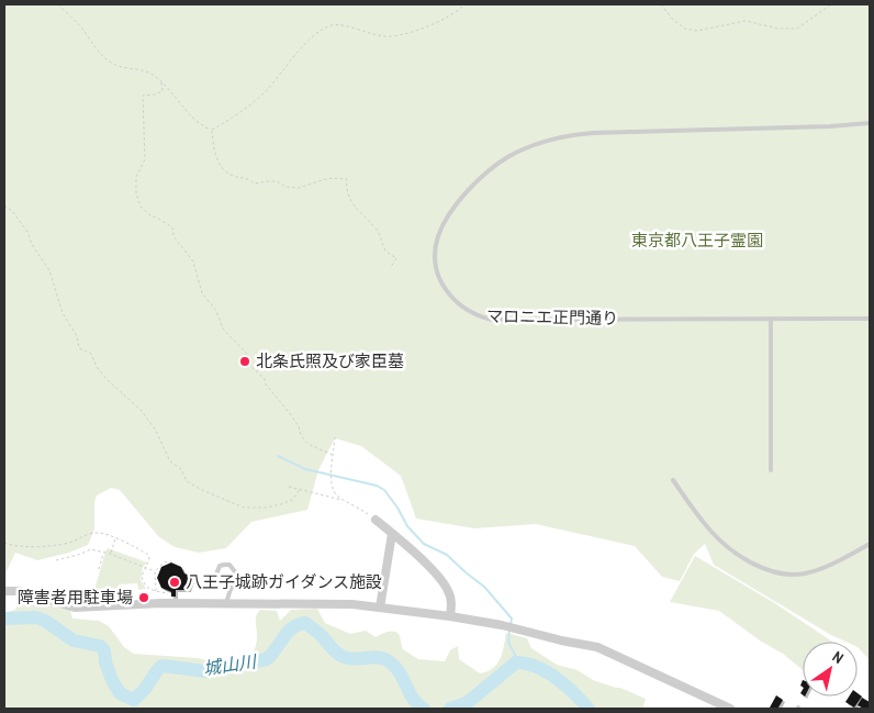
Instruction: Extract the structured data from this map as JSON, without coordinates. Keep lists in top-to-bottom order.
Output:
{
  "streets": {
    "lane": ["マロニエ正門通り"]
  },
  "water": ["城山川"],
  "parks": ["東京都八王子霊園"],
  "places": ["北条氏照及び家臣墓", "八王子城跡ガイダンス施設", "障害者用駐車場"],
  "north": "top right"
}
